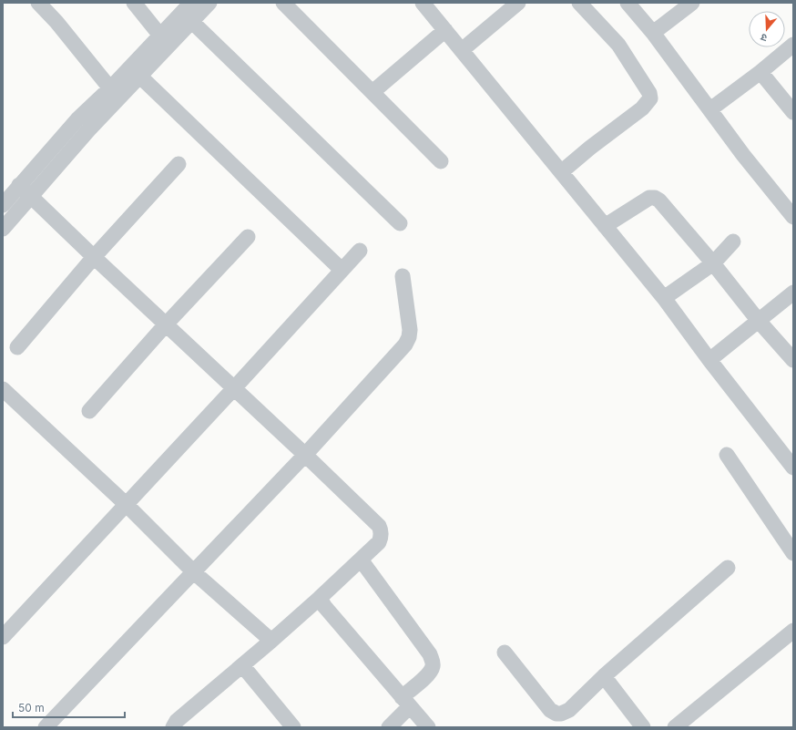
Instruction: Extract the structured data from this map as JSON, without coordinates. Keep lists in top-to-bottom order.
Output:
{
  "scale_bar": "50 m",
  "north": "bottom"
}
